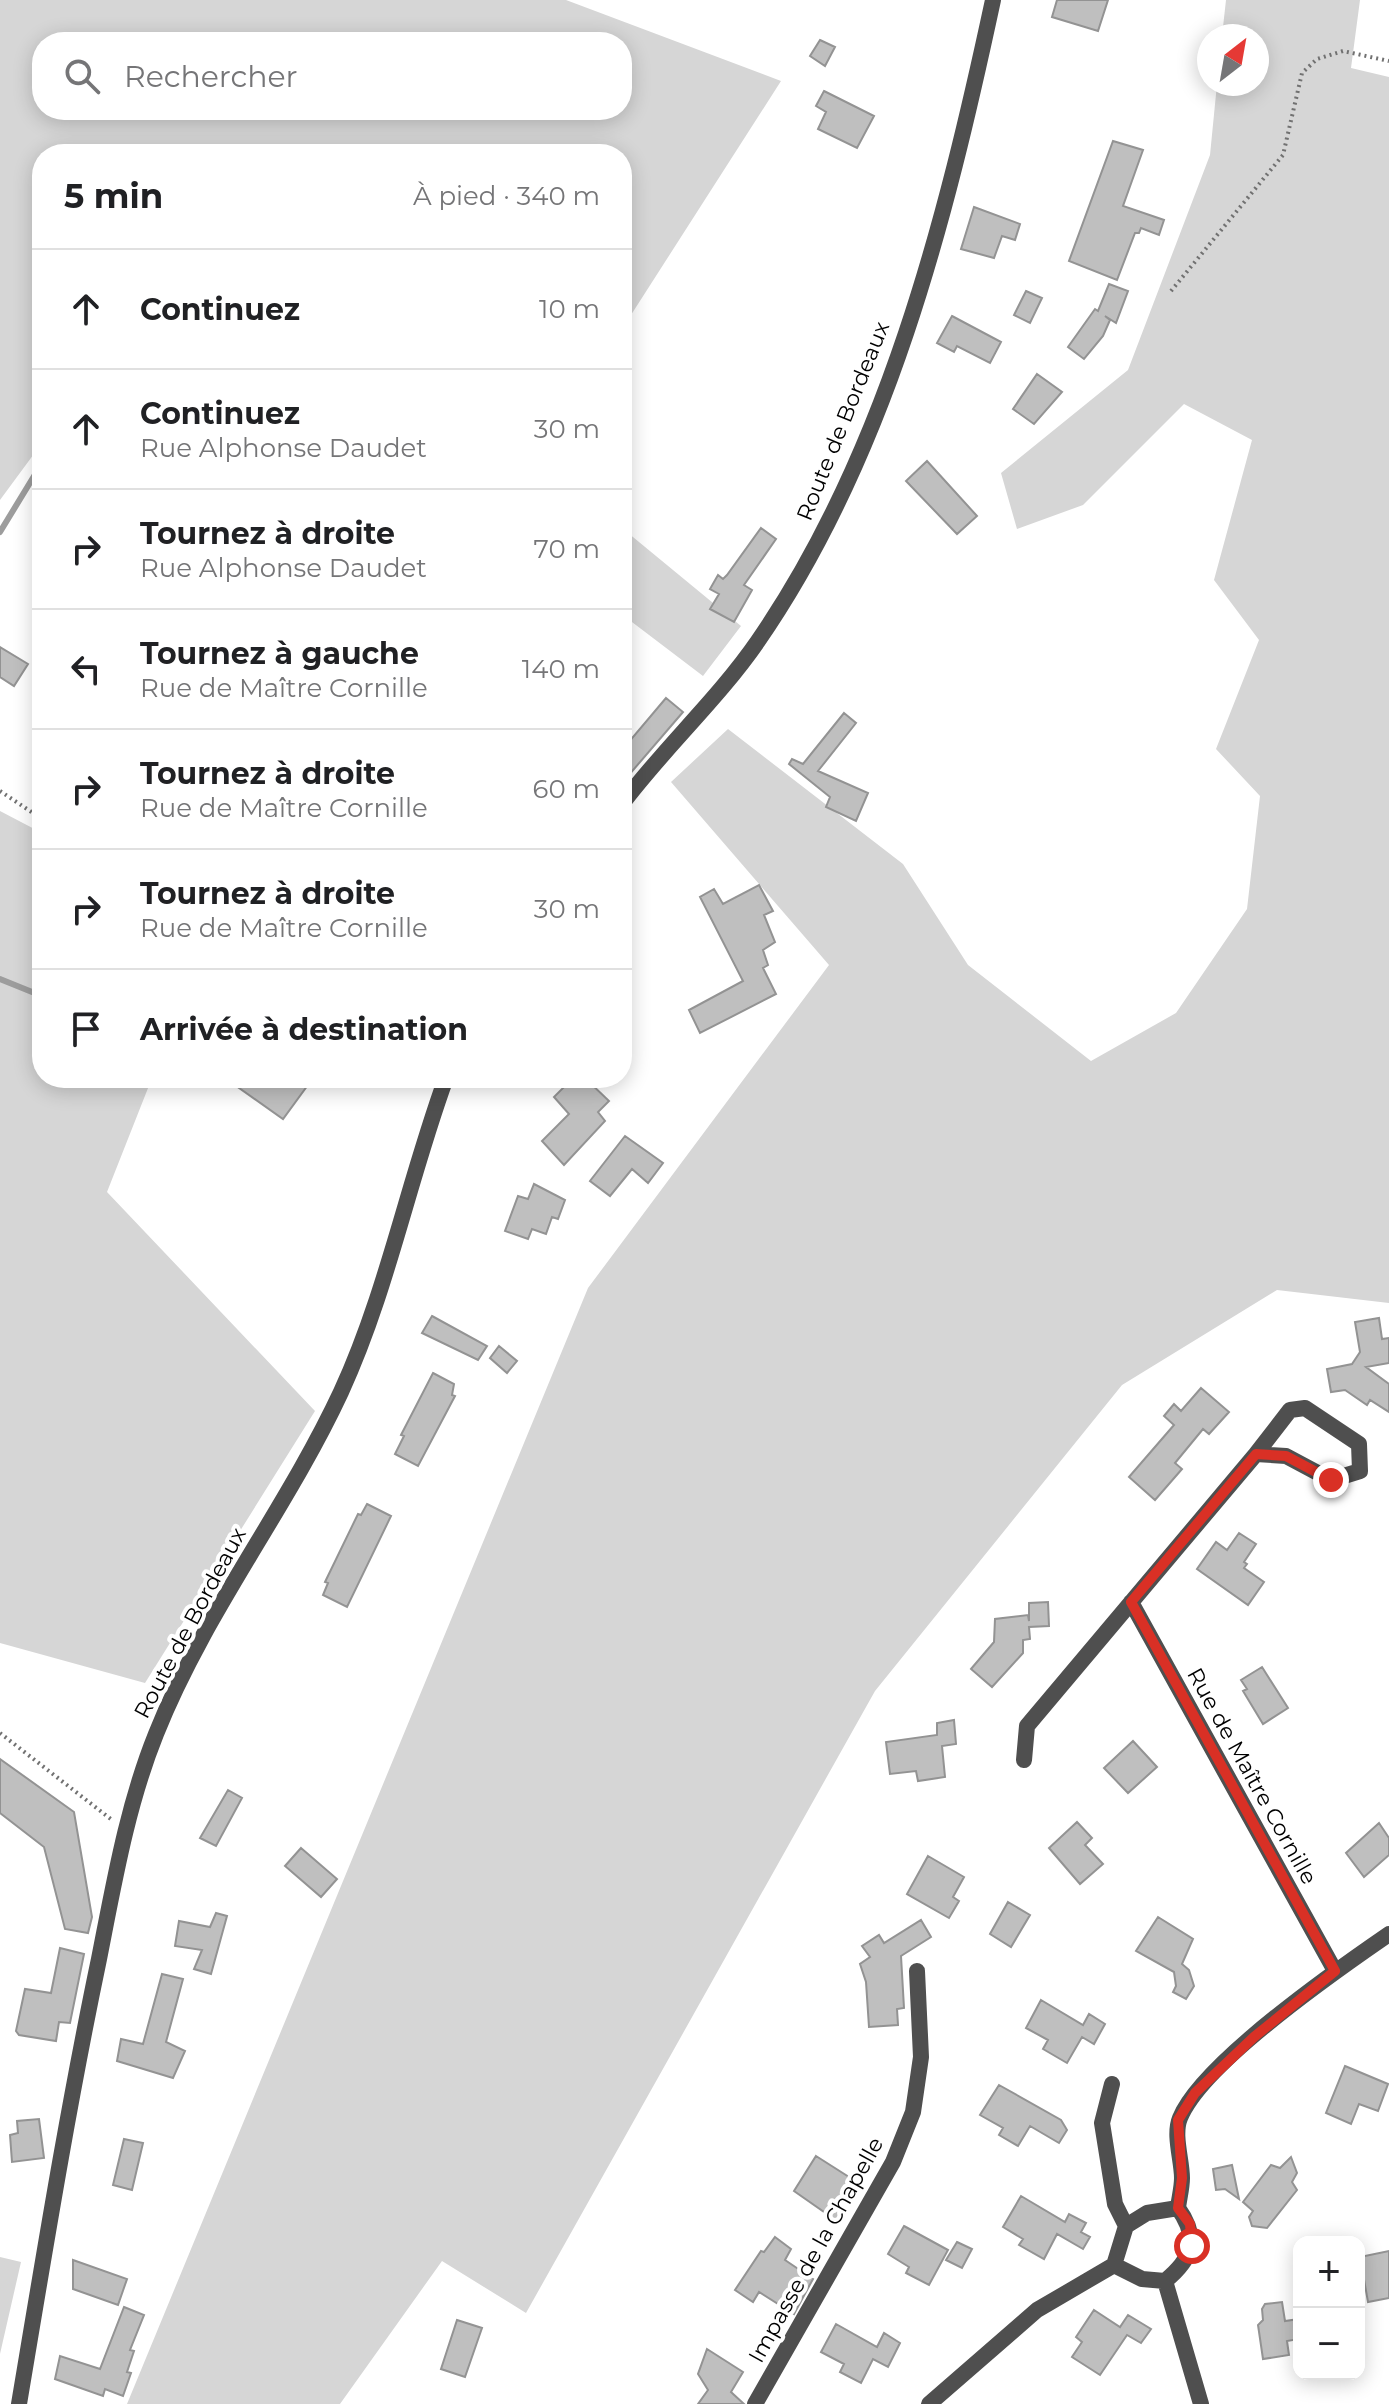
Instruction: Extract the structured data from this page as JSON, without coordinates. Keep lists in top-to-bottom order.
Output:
{
  "streets": {
    "street": ["Route de Bordeaux", "Rue de Maître Cornille", "Impasse de la Chapelle"]
  },
  "north": "top right",
  "page": {
    "search": "Rechercher",
    "heading": ["5 min", "À pied · 340 m"],
    "list": [
      ["Continuez", "10 m"],
      ["Continuez", "Rue Alphonse Daudet", "30 m"],
      ["Tournez à droite", "Rue Alphonse Daudet", "70 m"],
      ["Tournez à gauche", "Rue de Maître Cornille", "140 m"],
      ["Tournez à droite", "Rue de Maître Cornille", "60 m"],
      ["Tournez à droite", "Rue de Maître Cornille", "30 m"],
      "Arrivée à destination"
    ],
    "map_buttons": ["+", "−"]
  }
}
